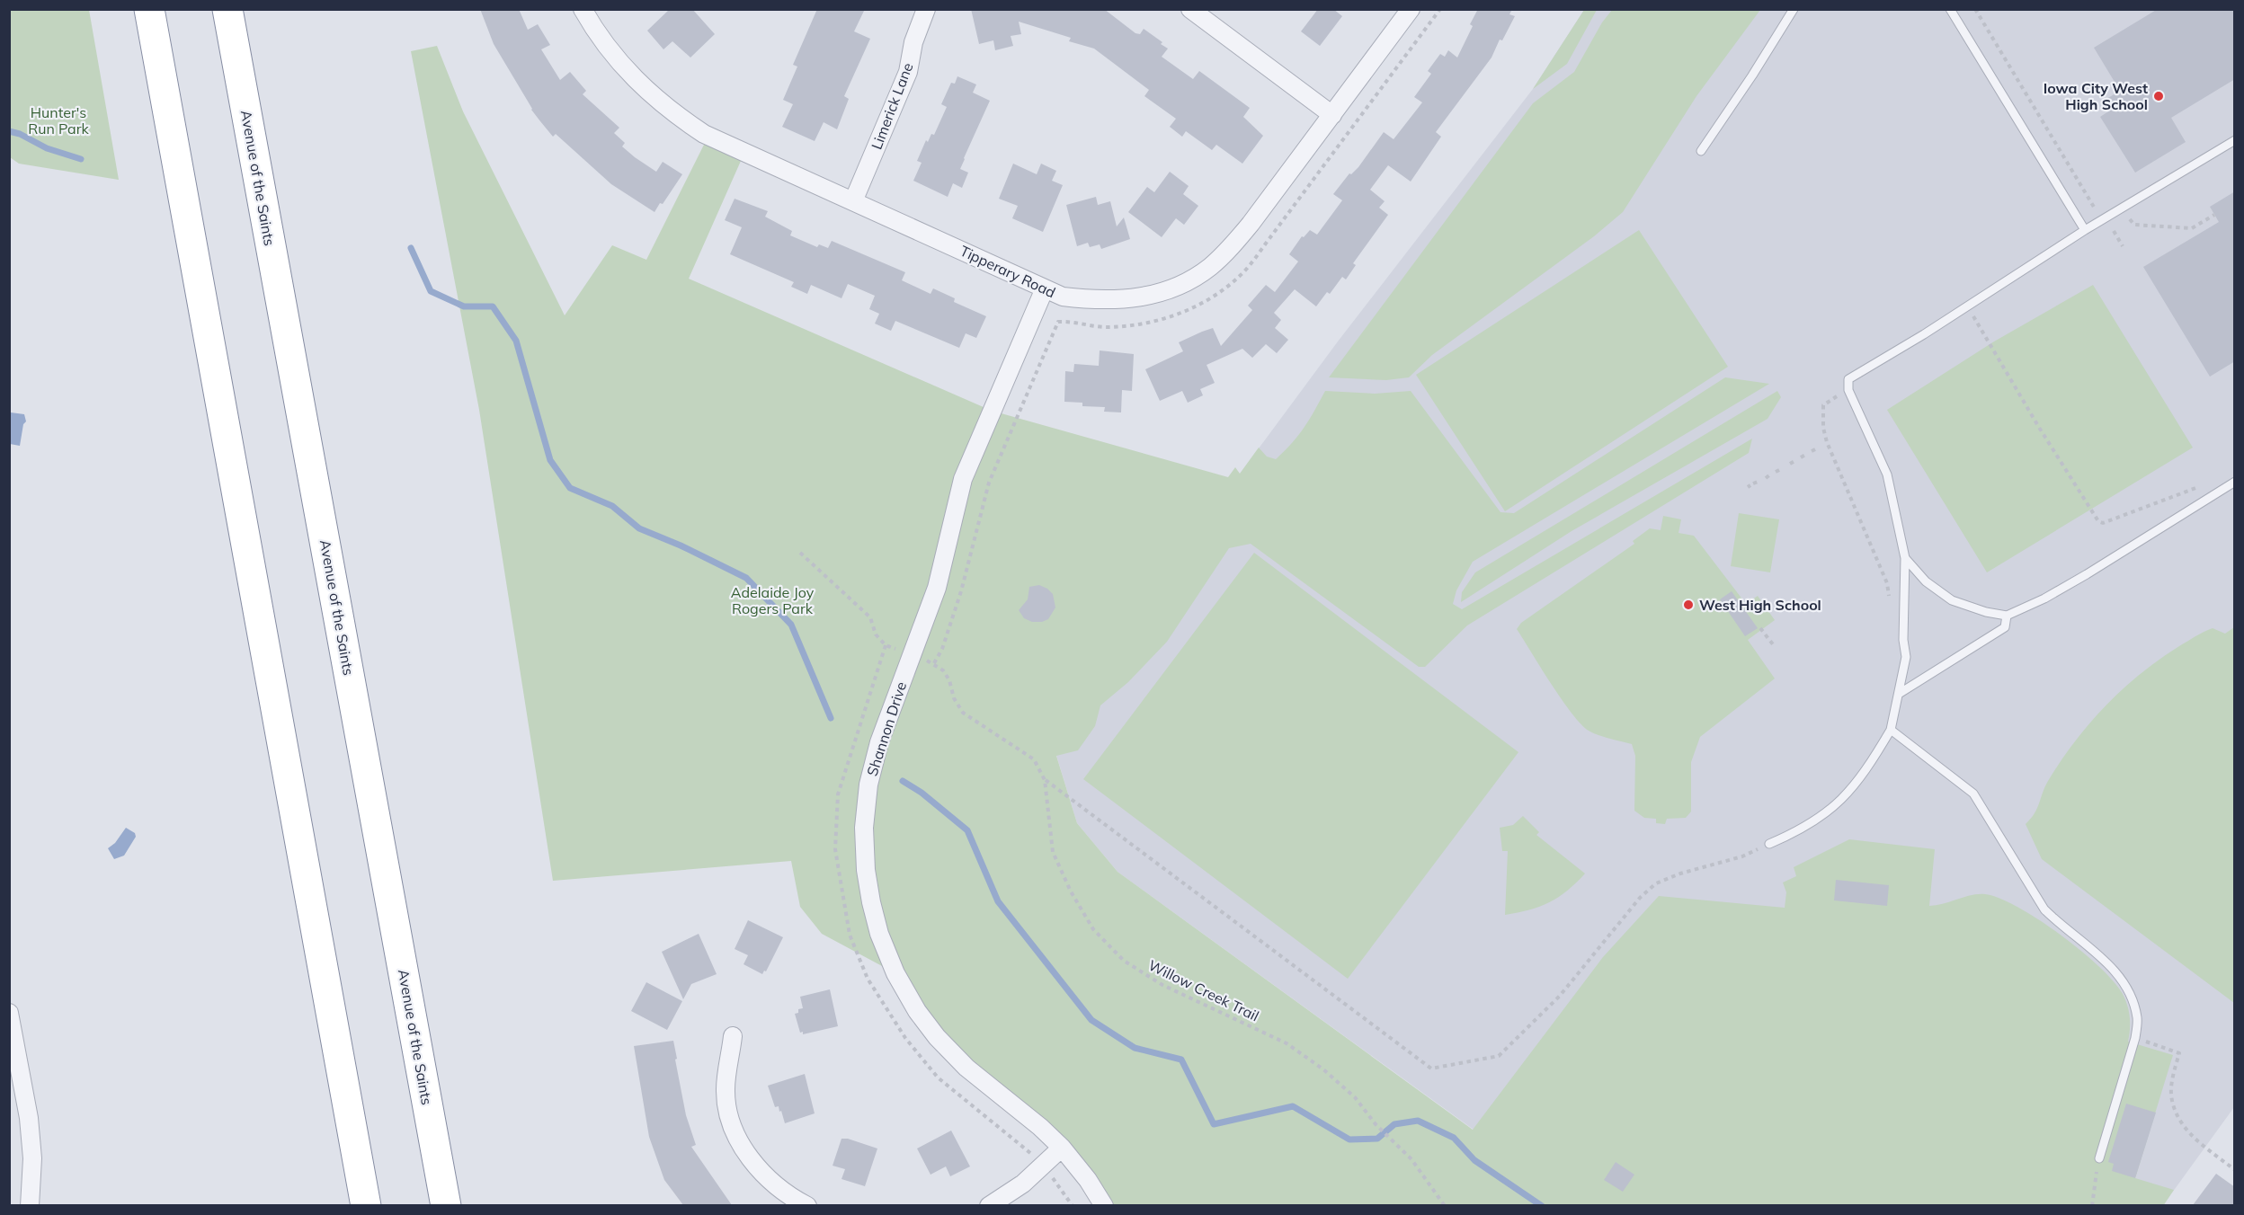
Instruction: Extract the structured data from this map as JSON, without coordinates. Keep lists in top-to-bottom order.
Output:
{
  "streets": {
    "highway": ["Avenue of the Saints"],
    "street": ["Limerick Lane", "Tipperary Road", "Shannon Drive"],
    "path": ["Willow Creek Trail"]
  },
  "crossings": [
    ["Limerick Lane", "Tipperary Road"],
    ["Tipperary Road", "Shannon Drive"]
  ],
  "parks": ["Hunter's Run Park", "Adelaide Joy Rogers Park"],
  "places": ["Iowa City West High School", "West High School"]
}
